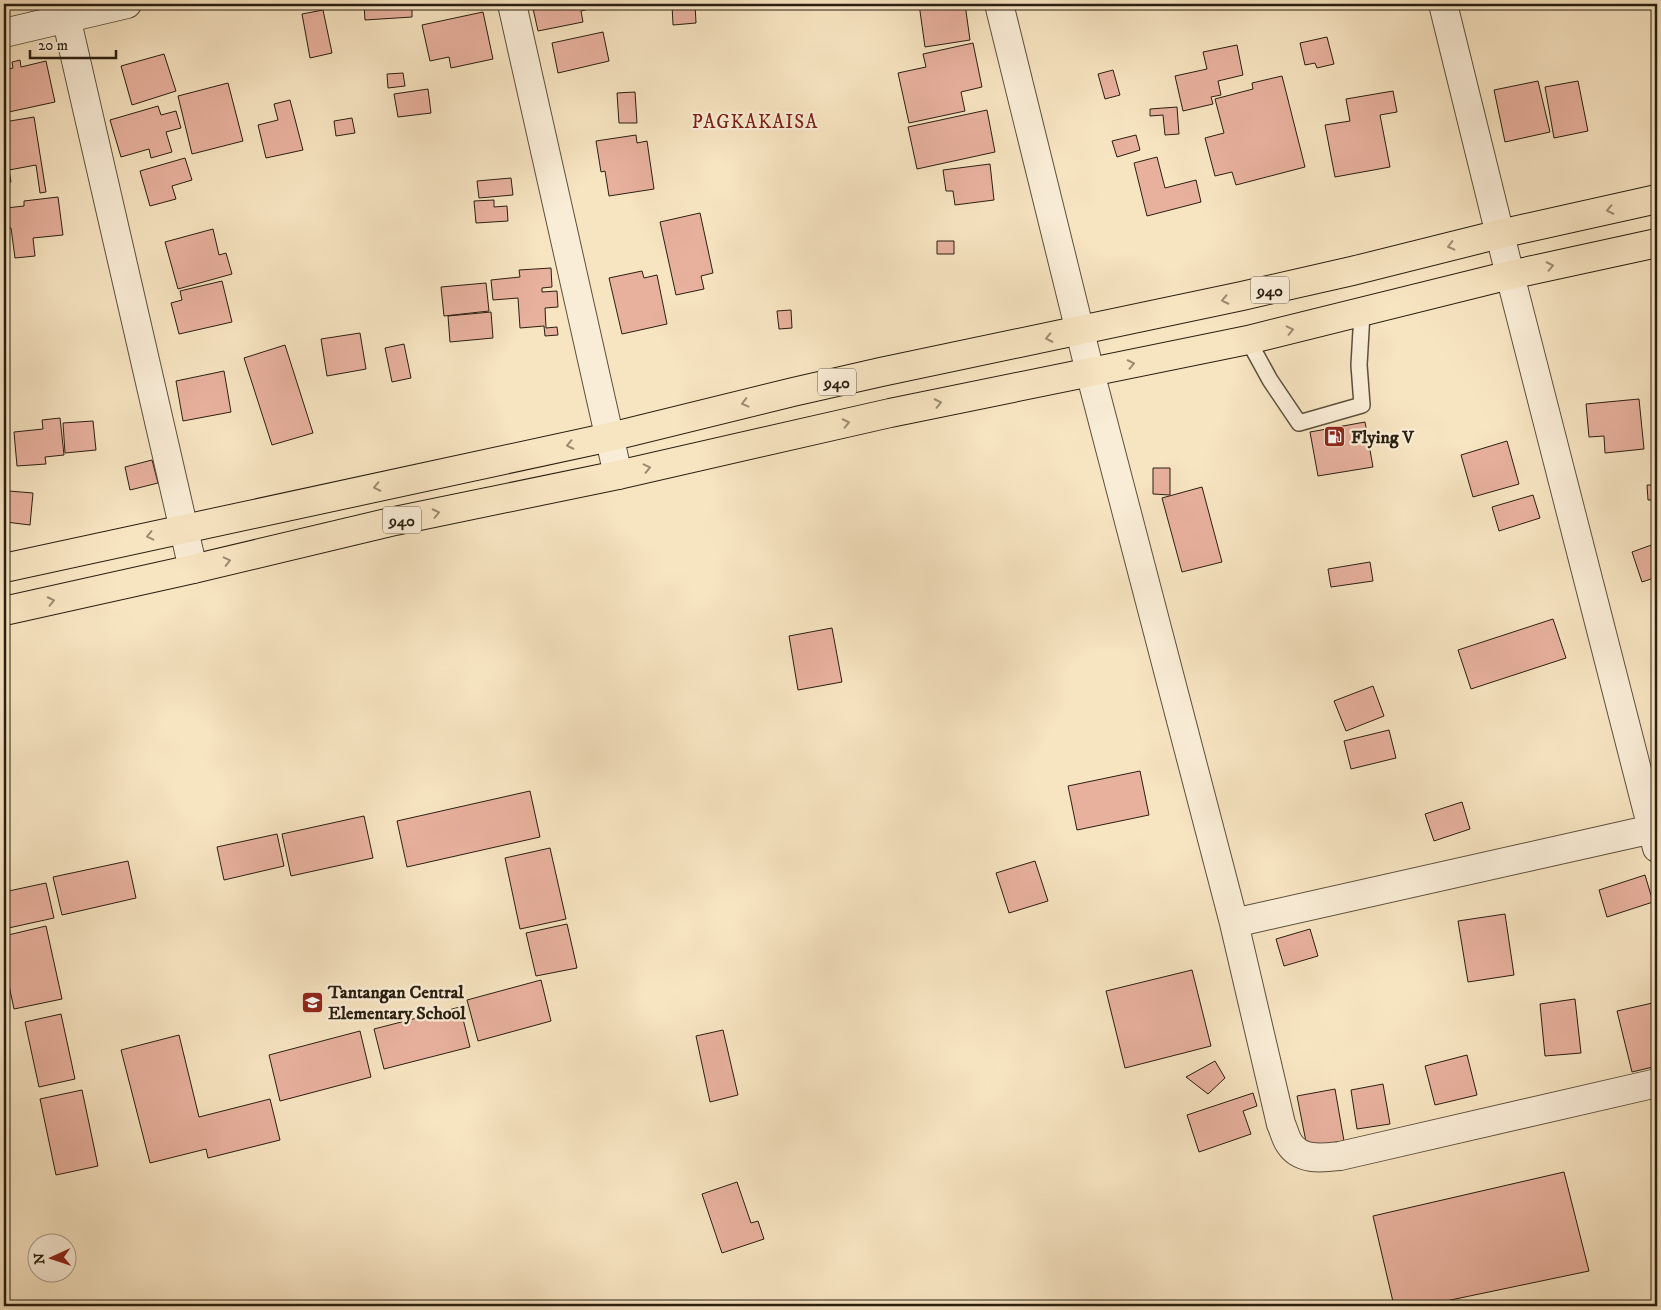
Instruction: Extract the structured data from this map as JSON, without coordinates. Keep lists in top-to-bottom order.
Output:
{
  "streets": {
    "highway": ["940"]
  },
  "districts": ["PAGKAKAISA"],
  "places": {
    "fuel station": ["Flying V"],
    "school or university": ["Tantangan Central Elementary School"]
  },
  "scale_bar": "20 m",
  "north": "left"
}
